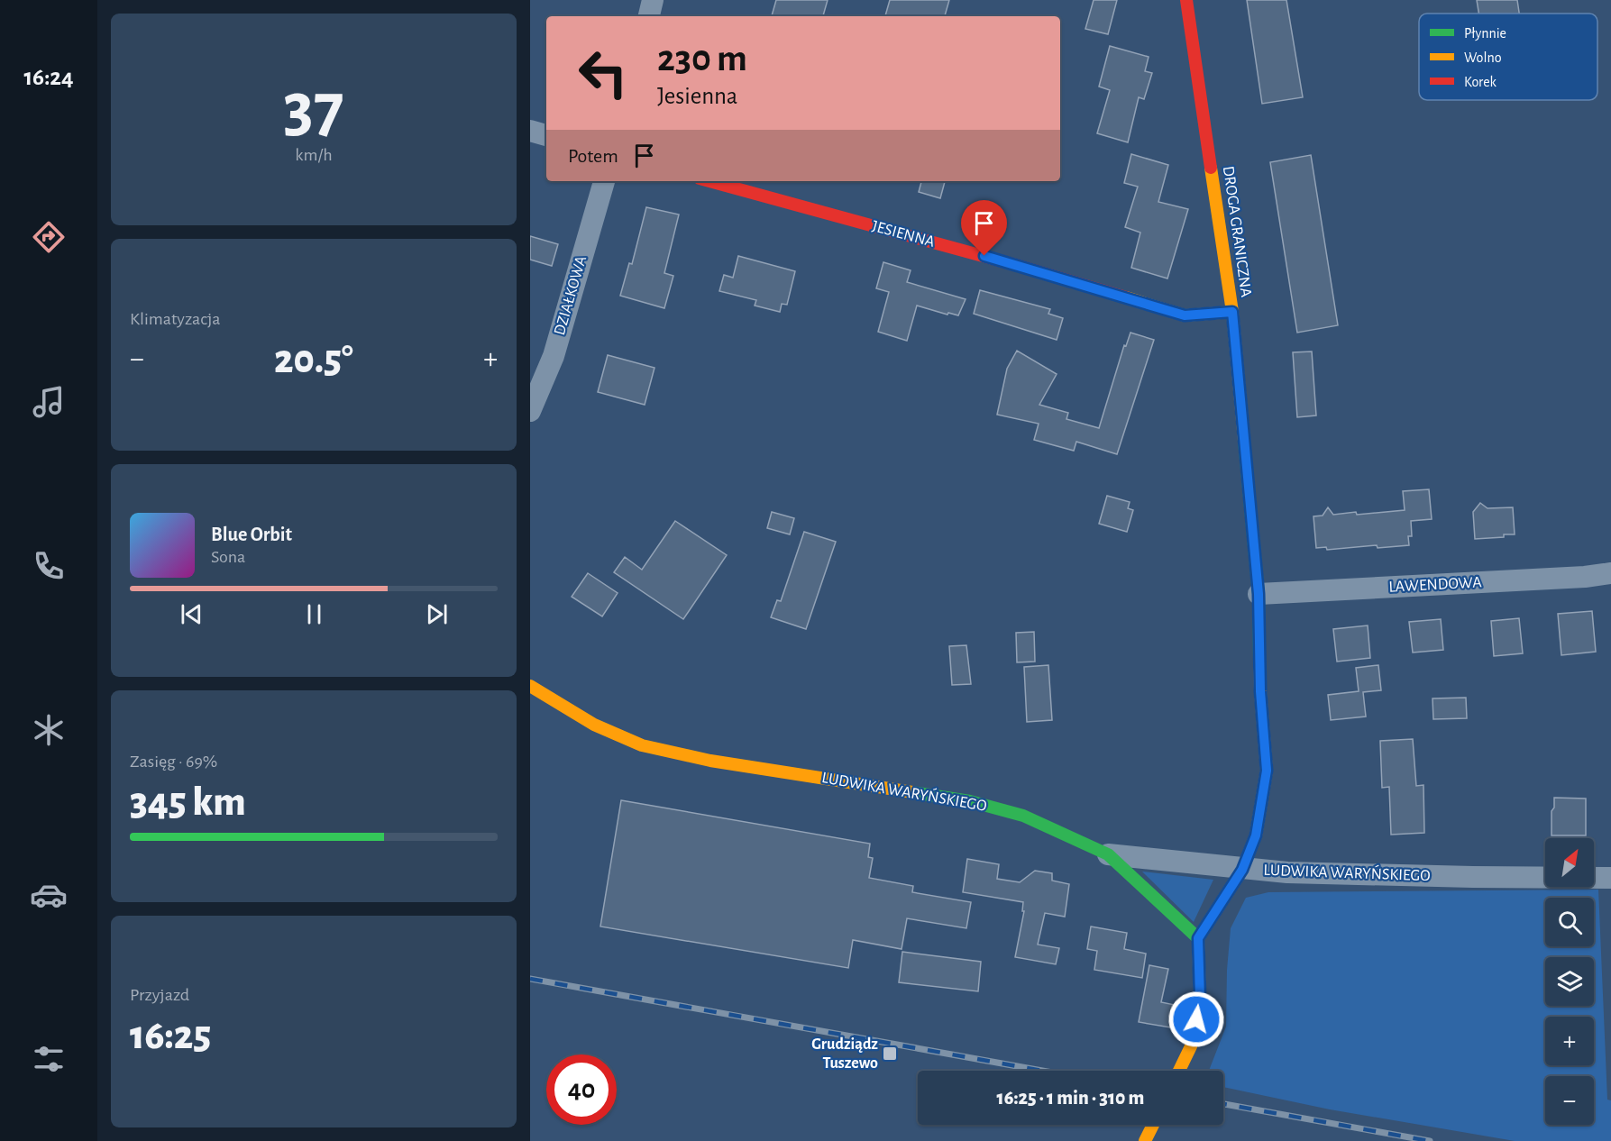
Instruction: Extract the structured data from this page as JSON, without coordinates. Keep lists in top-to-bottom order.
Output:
{
  "streets": {
    "street": [
      "DROGA GRANICZNA",
      "JESIENNA",
      "DZIAŁKOWA",
      "LAWENDOWA",
      "LUDWIKA WARYŃSKIEGO"
    ]
  },
  "crossings": [
    ["DROGA GRANICZNA", "JESIENNA"],
    ["DROGA GRANICZNA", "LAWENDOWA"],
    ["DROGA GRANICZNA", "LUDWIKA WARYŃSKIEGO"]
  ],
  "places": {
    "transit": ["Grudziądz Tuszewo"]
  },
  "legend": ["Płynnie", "Wolno", "Korek"],
  "north": "top right",
  "page": {
    "tabs": "16:24",
    "tile": [
      ["37", "km/h"],
      "Klimatyzacja",
      ["Zasięg · 69%", "345 km"],
      ["Przyjazd", "16:25"]
    ],
    "turn": ["230 m", "Jesienna"],
    "then": "Potem",
    "heat": ["−", "20.5°", "+"],
    "song": ["Blue Orbit", "Sona"],
    "map_buttons": ["+", "−"],
    "limit": "40",
    "trip": "16:25 · 1 min · 310 m"
  }
}
